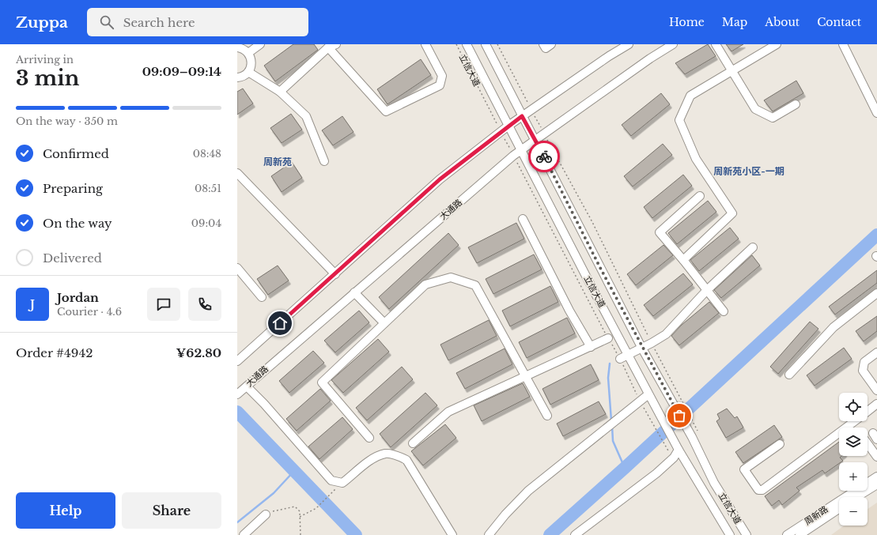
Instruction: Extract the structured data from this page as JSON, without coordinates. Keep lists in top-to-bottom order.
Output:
{
  "streets": {
    "street": ["立信大道", "大通路", "周新路"]
  },
  "crossings": [
    ["立信大道", "大通路"]
  ],
  "districts": ["周新苑", "周新苑小区-一期"],
  "page": {
    "header": "Zuppa",
    "search": "Search here",
    "nav": [
      "Home",
      "Map",
      "About",
      "Contact"
    ],
    "heading": ["3 min", "Arriving in", "09:09–09:14"],
    "panel": [
      "Jordan",
      "Courier · 4.6",
      "Order #4942",
      "¥62.80"
    ],
    "bar": "On the way · 350 m",
    "list": [
      ["Confirmed", "08:48"],
      ["Preparing", "08:51"],
      ["On the way", "09:04"],
      "Delivered"
    ],
    "round": "J",
    "map_buttons": ["+", "−"],
    "buttons": ["Help", "Share"]
  }
}
